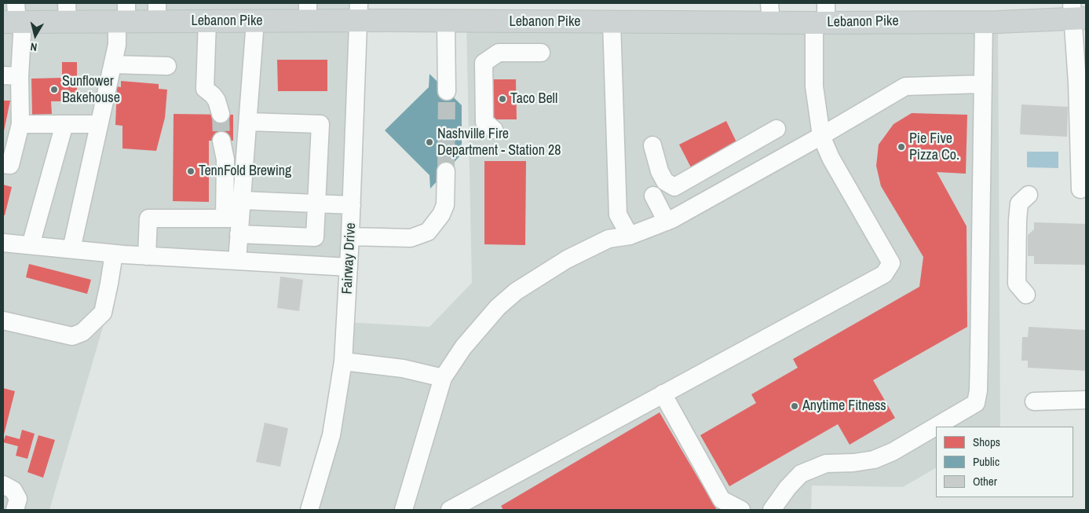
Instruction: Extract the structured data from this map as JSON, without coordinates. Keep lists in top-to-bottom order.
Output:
{
  "streets": {
    "main road": ["Lebanon Pike"],
    "street": ["Fairway Drive"]
  },
  "crossings": [
    ["Lebanon Pike", "Fairway Drive"]
  ],
  "places": [
    "Sunflower Bakehouse",
    "Taco Bell",
    "Nashville Fire Department - Station 28",
    "Pie Five Pizza Co.",
    "TennFold Brewing",
    "Anytime Fitness"
  ],
  "legend": ["Shops", "Public", "Other"],
  "north": "bottom"
}
